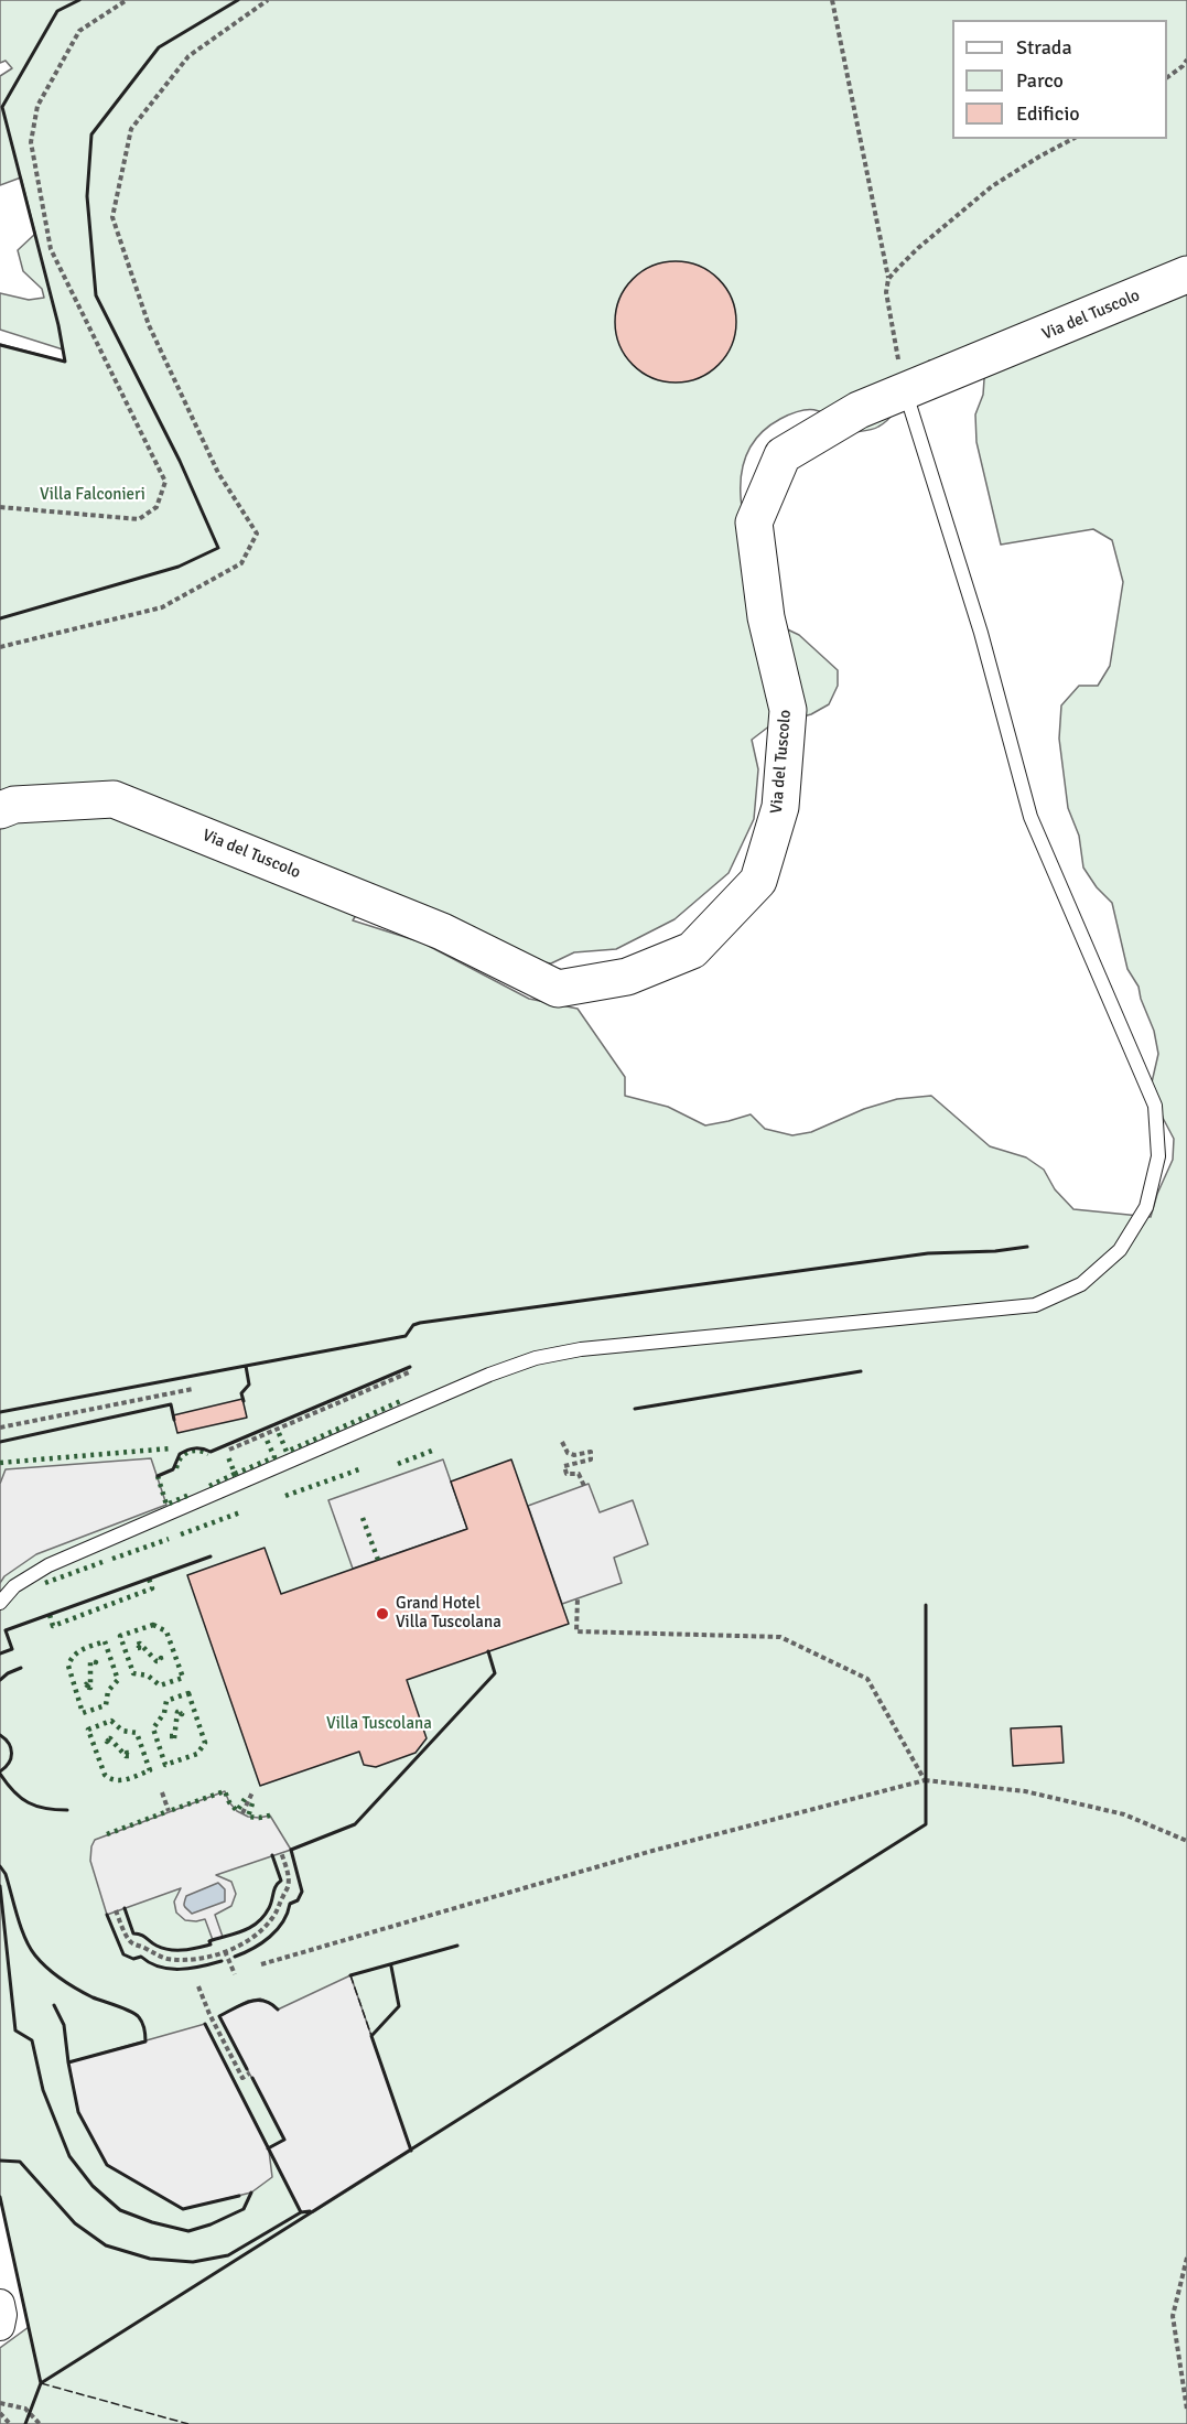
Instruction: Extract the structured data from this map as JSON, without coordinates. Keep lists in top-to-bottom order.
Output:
{
  "streets": {
    "street": ["Via del Tuscolo"]
  },
  "parks": ["Villa Falconieri", "Villa Tuscolana"],
  "places": ["Grand Hotel Villa Tuscolana"],
  "legend": ["Strada", "Parco", "Edificio"]
}
